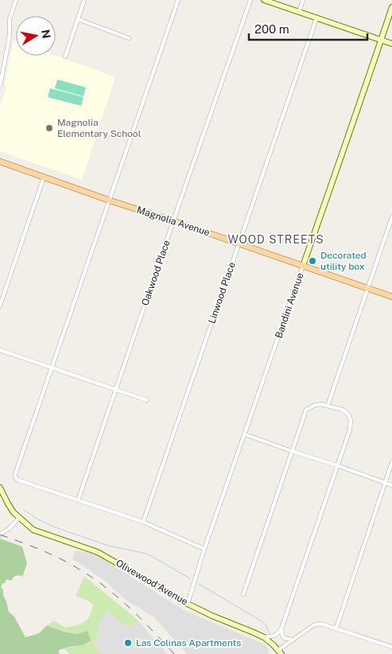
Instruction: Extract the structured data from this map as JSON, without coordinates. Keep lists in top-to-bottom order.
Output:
{
  "streets": {
    "main road": ["Magnolia Avenue", "Bandini Avenue", "Olivewood Avenue"],
    "street": ["Oakwood Place", "Linwood Place"]
  },
  "crossings": [
    ["Magnolia Avenue", "Oakwood Place"],
    ["Magnolia Avenue", "Linwood Place"],
    ["Magnolia Avenue", "Bandini Avenue"],
    ["Bandini Avenue", "Olivewood Avenue"]
  ],
  "districts": ["WOOD STREETS"],
  "places": ["Magnolia Elementary School", "Decorated utility box", "Las Colinas Apartments"],
  "scale_bar": "200 m",
  "north": "right"
}
